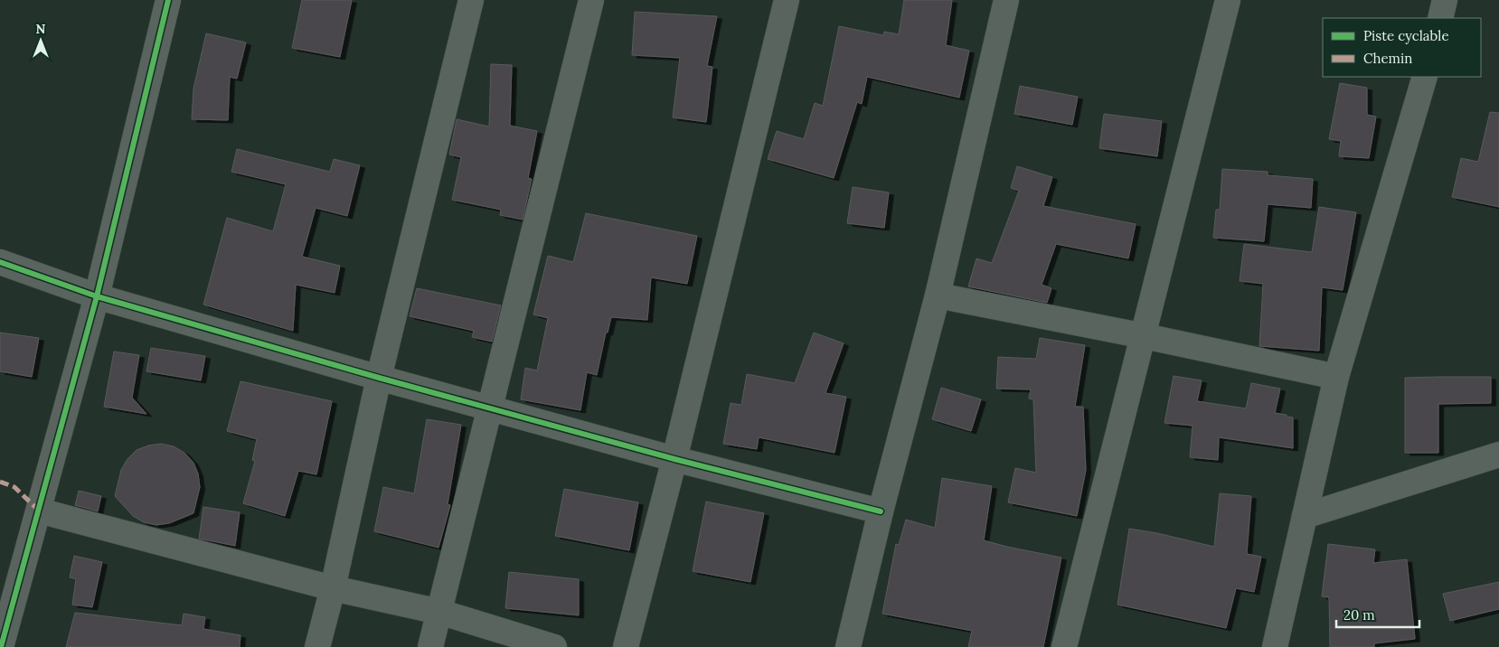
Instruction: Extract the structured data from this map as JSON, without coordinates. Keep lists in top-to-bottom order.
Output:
{
  "legend": ["Piste cyclable", "Chemin"],
  "scale_bar": "20 m",
  "north": "top"
}
